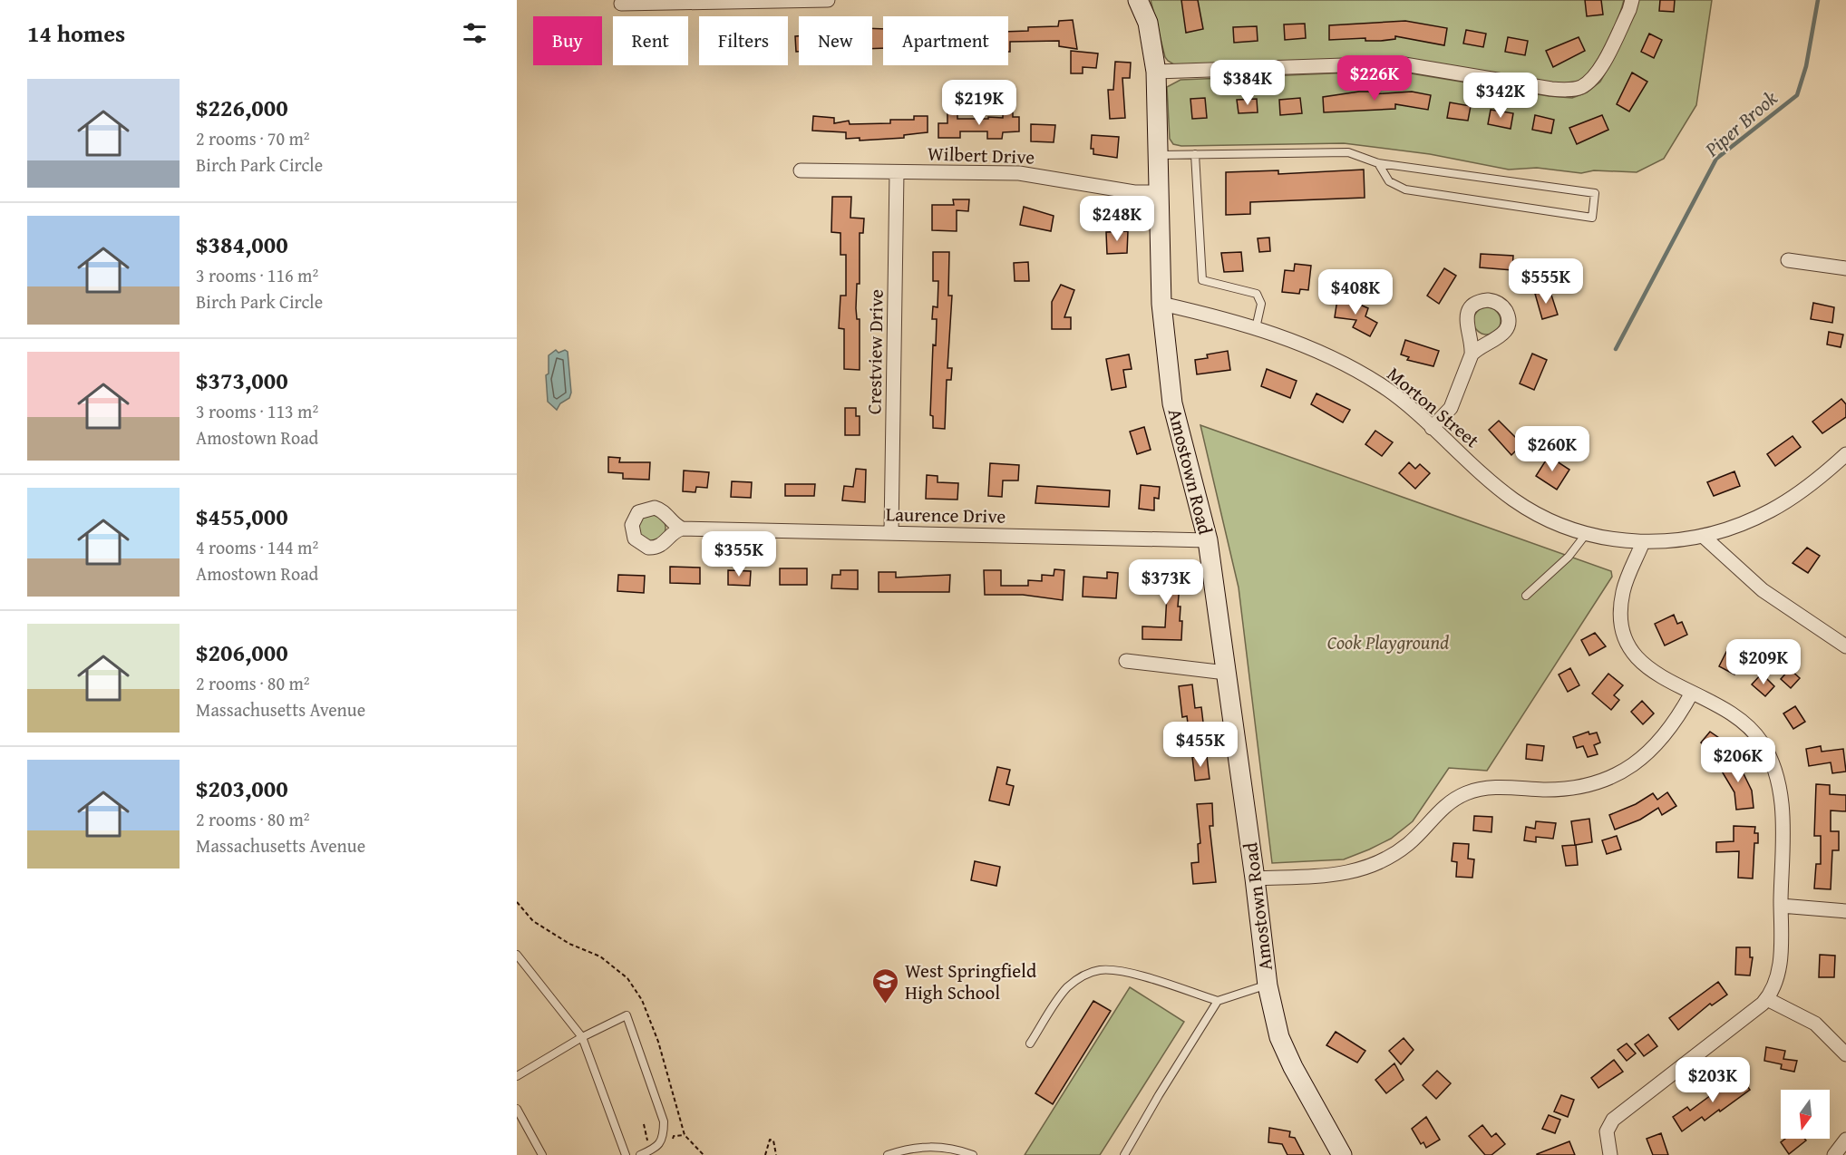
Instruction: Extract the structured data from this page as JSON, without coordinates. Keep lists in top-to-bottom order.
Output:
{
  "streets": {
    "street": [
      "Wilbert Drive",
      "Crestview Drive",
      "Morton Street",
      "Amostown Road",
      "Laurence Drive"
    ]
  },
  "crossings": [
    ["Wilbert Drive", "Crestview Drive"],
    ["Wilbert Drive", "Amostown Road"],
    ["Crestview Drive", "Laurence Drive"],
    ["Morton Street", "Amostown Road"],
    ["Amostown Road", "Laurence Drive"]
  ],
  "water": ["Piper Brook"],
  "parks": ["Cook Playground"],
  "places": {
    "school or university": ["West Springfield High School"]
  },
  "north": "bottom",
  "page": {
    "heading": "14 homes",
    "chip": [
      "Buy",
      "Rent",
      "Filters",
      "New",
      "Apartment"
    ],
    "price": [
      "$226K",
      "$384K",
      "$342K",
      "$219K",
      "$248K",
      "$555K",
      "$408K",
      "$260K",
      "$355K",
      "$373K",
      "$209K",
      "$455K",
      "$206K",
      "$203K"
    ],
    "list": [
      {
        "name": "$226,000",
        "note": "2 rooms · 70 m² · Birch Park Circle"
      },
      {
        "name": "$384,000",
        "note": "3 rooms · 116 m² · Birch Park Circle"
      },
      {
        "name": "$373,000",
        "note": "3 rooms · 113 m² · Amostown Road"
      },
      {
        "name": "$455,000",
        "note": "4 rooms · 144 m² · Amostown Road"
      },
      {
        "name": "$206,000",
        "note": "2 rooms · 80 m² · Massachusetts Avenue"
      },
      {
        "name": "$203,000",
        "note": "2 rooms · 80 m² · Massachusetts Avenue"
      }
    ]
  }
}
